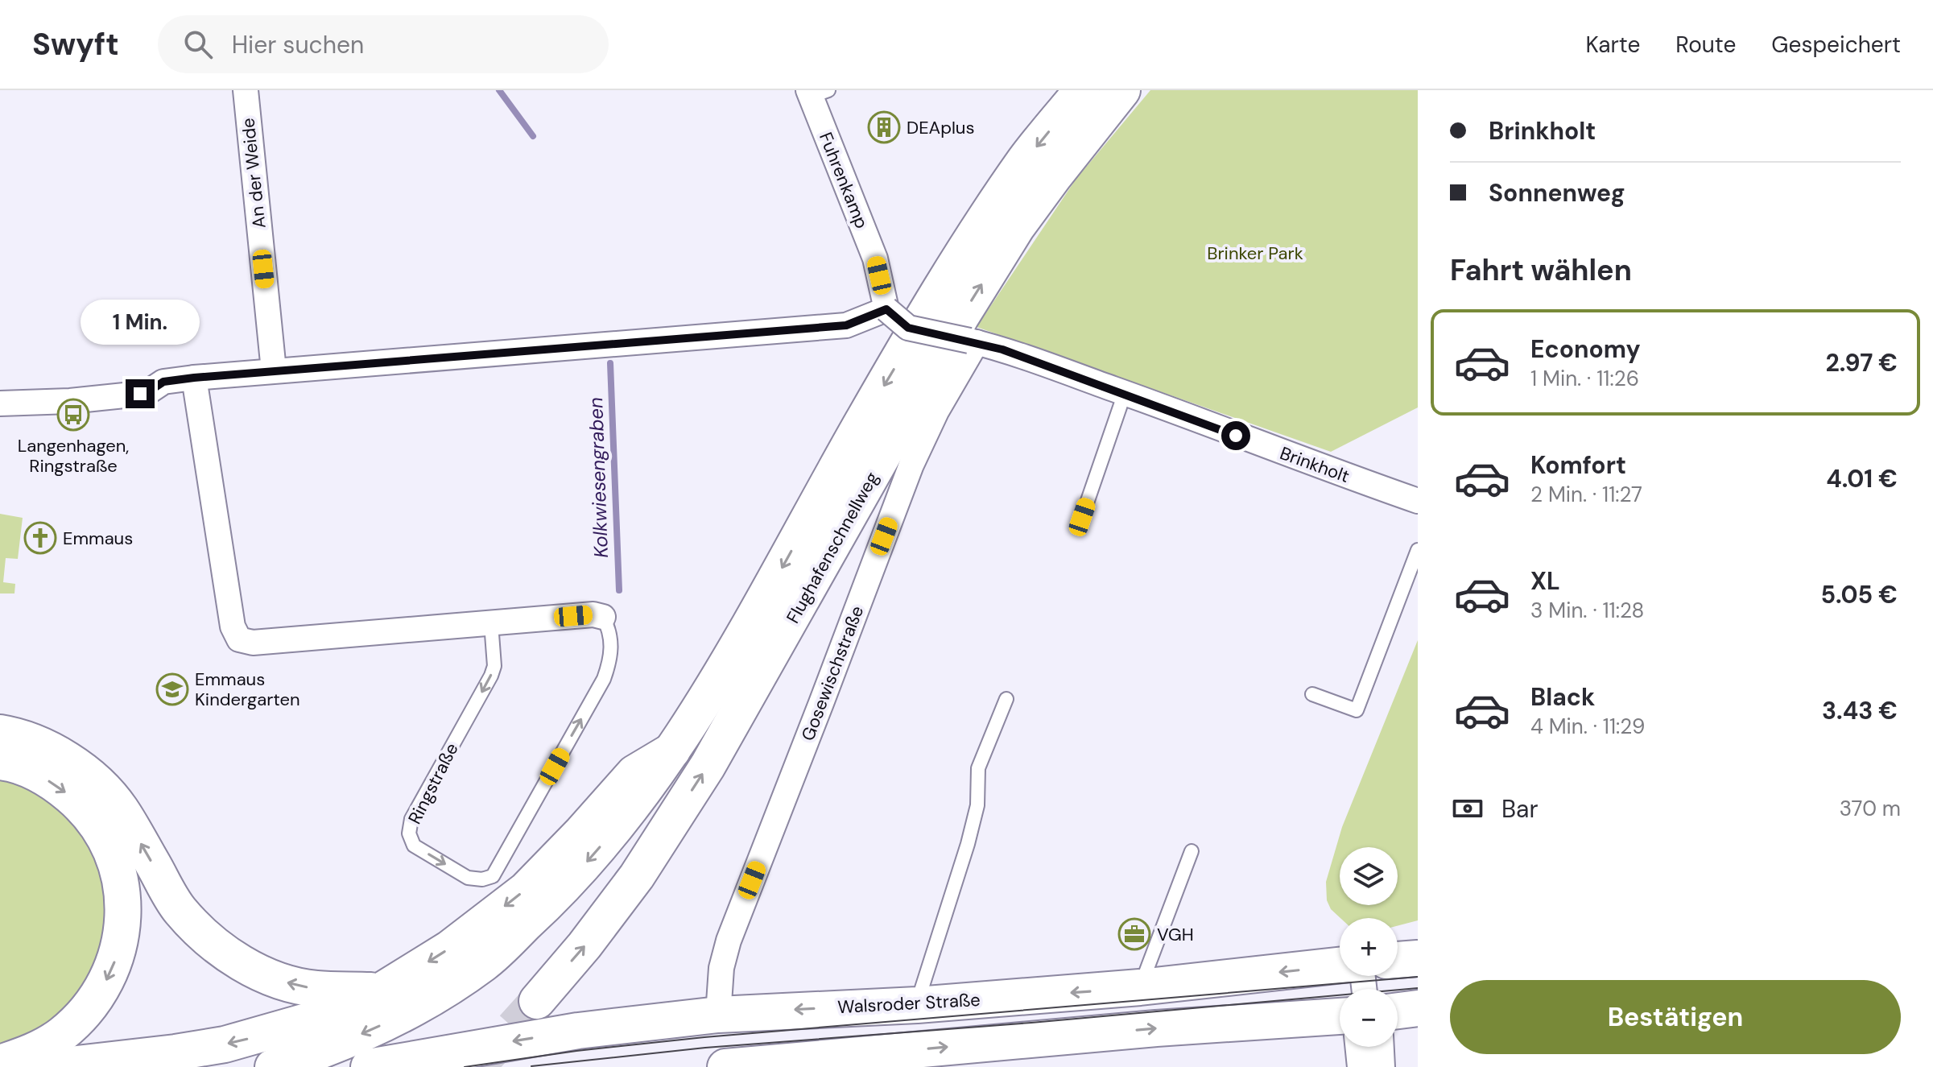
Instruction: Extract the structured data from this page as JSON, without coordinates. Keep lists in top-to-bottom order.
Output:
{
  "streets": {
    "main road": ["Flughafenschnellweg", "Walsroder Straße"],
    "street": [
      "An der Weide",
      "Fuhrenkamp",
      "Brinkholt",
      "Gosewischstraße",
      "Ringstraße"
    ]
  },
  "crossings": [
    ["Fuhrenkamp", "Brinkholt"],
    ["Brinkholt", "Gosewischstraße"],
    ["Gosewischstraße", "Walsroder Straße"]
  ],
  "water": ["Kolkwiesengraben"],
  "parks": ["Brinker Park"],
  "places": {
    "building": ["DEAplus"],
    "bus stop": ["Langenhagen, Ringstraße"],
    "church": ["Emmaus"],
    "school or university": ["Emmaus Kindergarten"],
    "office": ["VGH"]
  },
  "page": {
    "header": "Swyft",
    "search": "Hier suchen",
    "nav": ["Karte", "Route", "Gespeichert"],
    "banner": ["Brinkholt", "Sonnenweg"],
    "heading": "Fahrt wählen",
    "bubble": "1 Min.",
    "list": [
      {
        "name": "Economy",
        "note": "1 Min. · 11:26",
        "value": "2.97 €"
      },
      {
        "name": "Komfort",
        "note": "2 Min. · 11:27",
        "value": "4.01 €"
      },
      {
        "name": "XL",
        "note": "3 Min. · 11:28",
        "value": "5.05 €"
      },
      {
        "name": "Black",
        "note": "4 Min. · 11:29",
        "value": "3.43 €"
      }
    ],
    "pay": ["Bar", "370 m"],
    "map_buttons": ["+", "−"],
    "buttons": "Bestätigen"
  }
}
